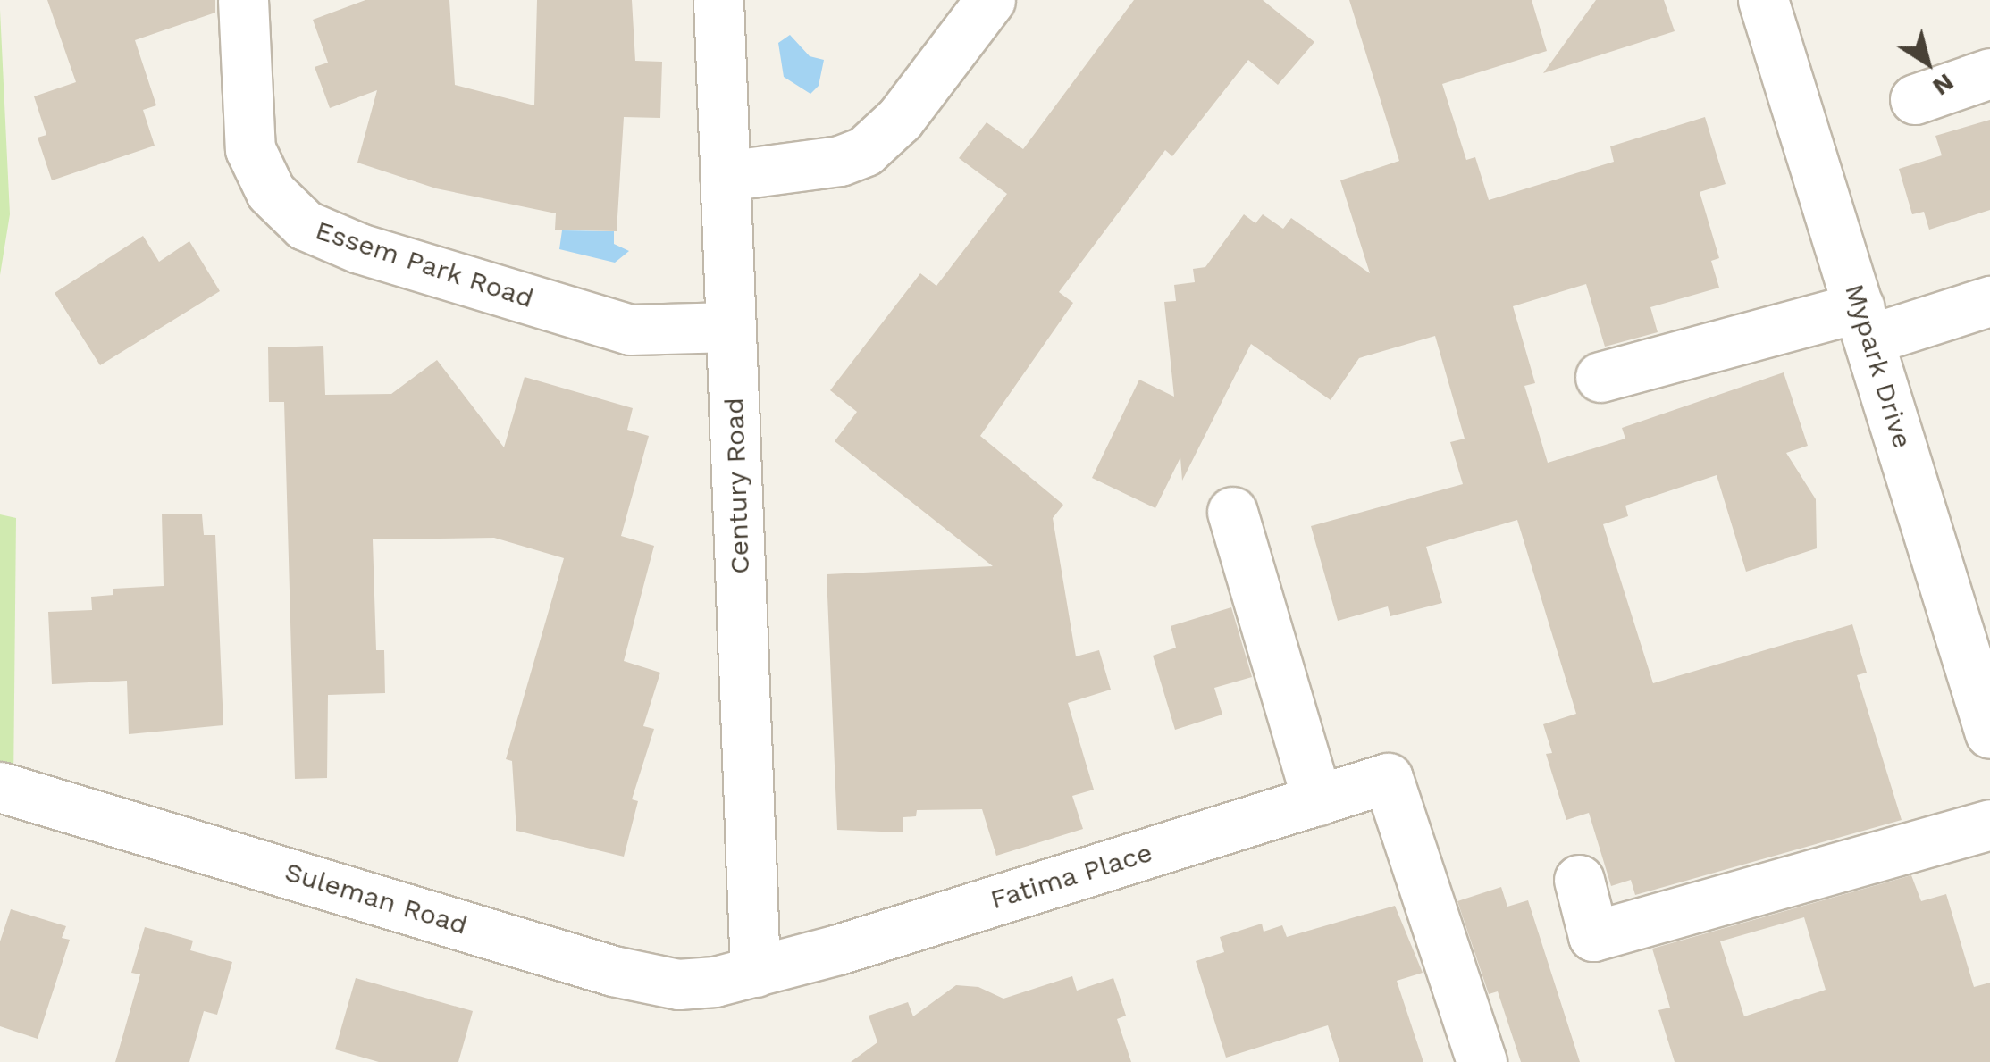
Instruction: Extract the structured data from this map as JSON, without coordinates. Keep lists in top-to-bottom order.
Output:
{
  "streets": {
    "street": [
      "Essem Park Road",
      "Mypark Drive",
      "Century Road",
      "Fatima Place",
      "Suleman Road"
    ]
  },
  "crossings": [
    ["Essem Park Road", "Century Road"],
    ["Century Road", "Fatima Place"],
    ["Century Road", "Suleman Road"],
    ["Fatima Place", "Suleman Road"]
  ],
  "north": "bottom right"
}
